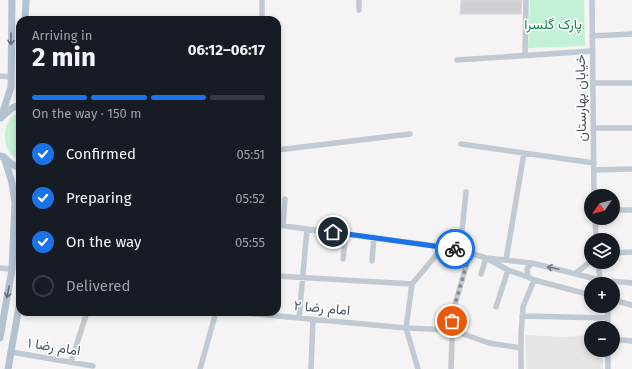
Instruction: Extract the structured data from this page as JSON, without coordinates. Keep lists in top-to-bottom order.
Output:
{
  "streets": {
    "street": ["خیابان بهارستان", "امام رضا ۲", "امام رضا ۱"]
  },
  "parks": ["پارک گلسرا"],
  "north": "bottom left",
  "page": {
    "heading": ["2 min", "Arriving in", "06:12–06:17"],
    "bar": "On the way · 150 m",
    "list": [
      ["Confirmed", "05:51"],
      ["Preparing", "05:52"],
      ["On the way", "05:55"],
      "Delivered"
    ],
    "map_buttons": ["+", "−"]
  }
}
